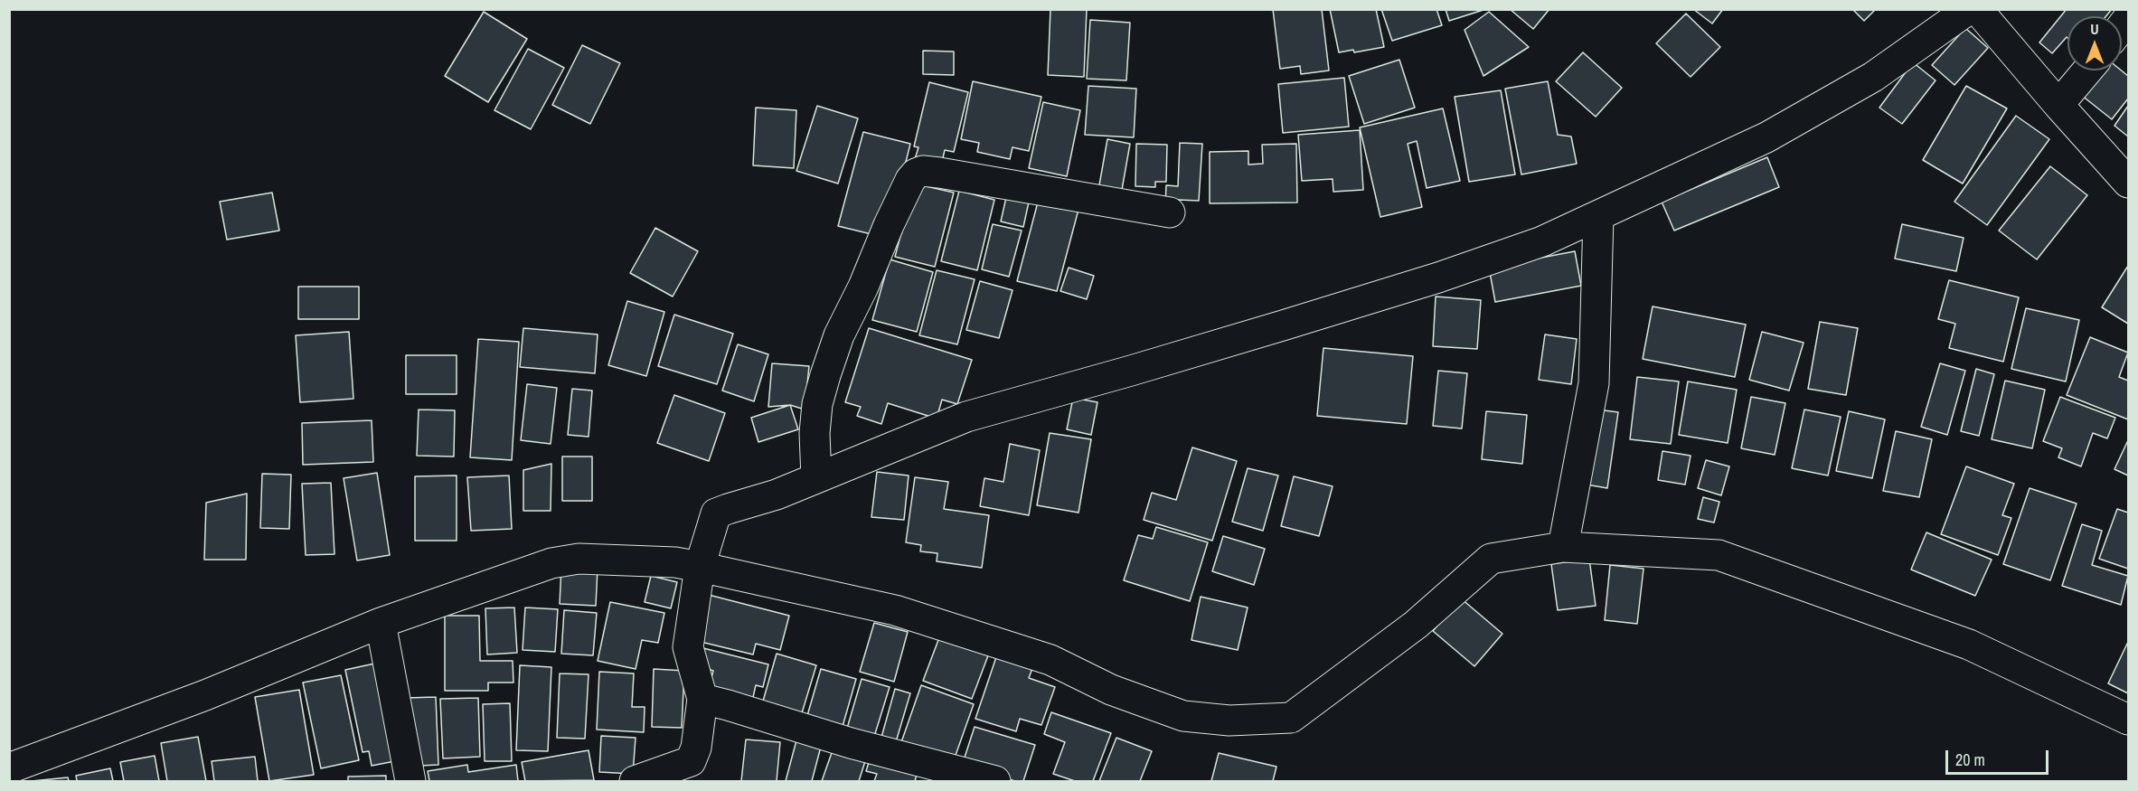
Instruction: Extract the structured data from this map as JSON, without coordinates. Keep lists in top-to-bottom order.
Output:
{
  "scale_bar": "20 m",
  "north": "top"
}
